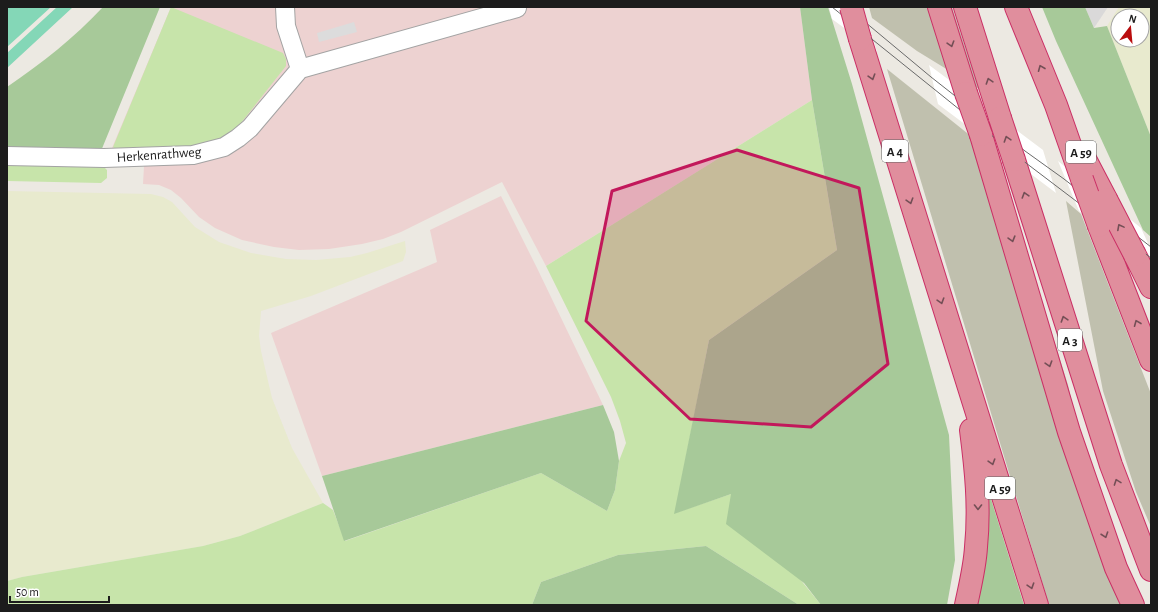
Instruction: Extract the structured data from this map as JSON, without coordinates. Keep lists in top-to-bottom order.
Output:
{
  "streets": {
    "highway": ["A 4", "A 59", "A 3"],
    "street": ["Herkenrathweg"]
  },
  "crossings": [
    ["A 4", "A 59"]
  ],
  "scale_bar": "50 m",
  "north": "top"
}
